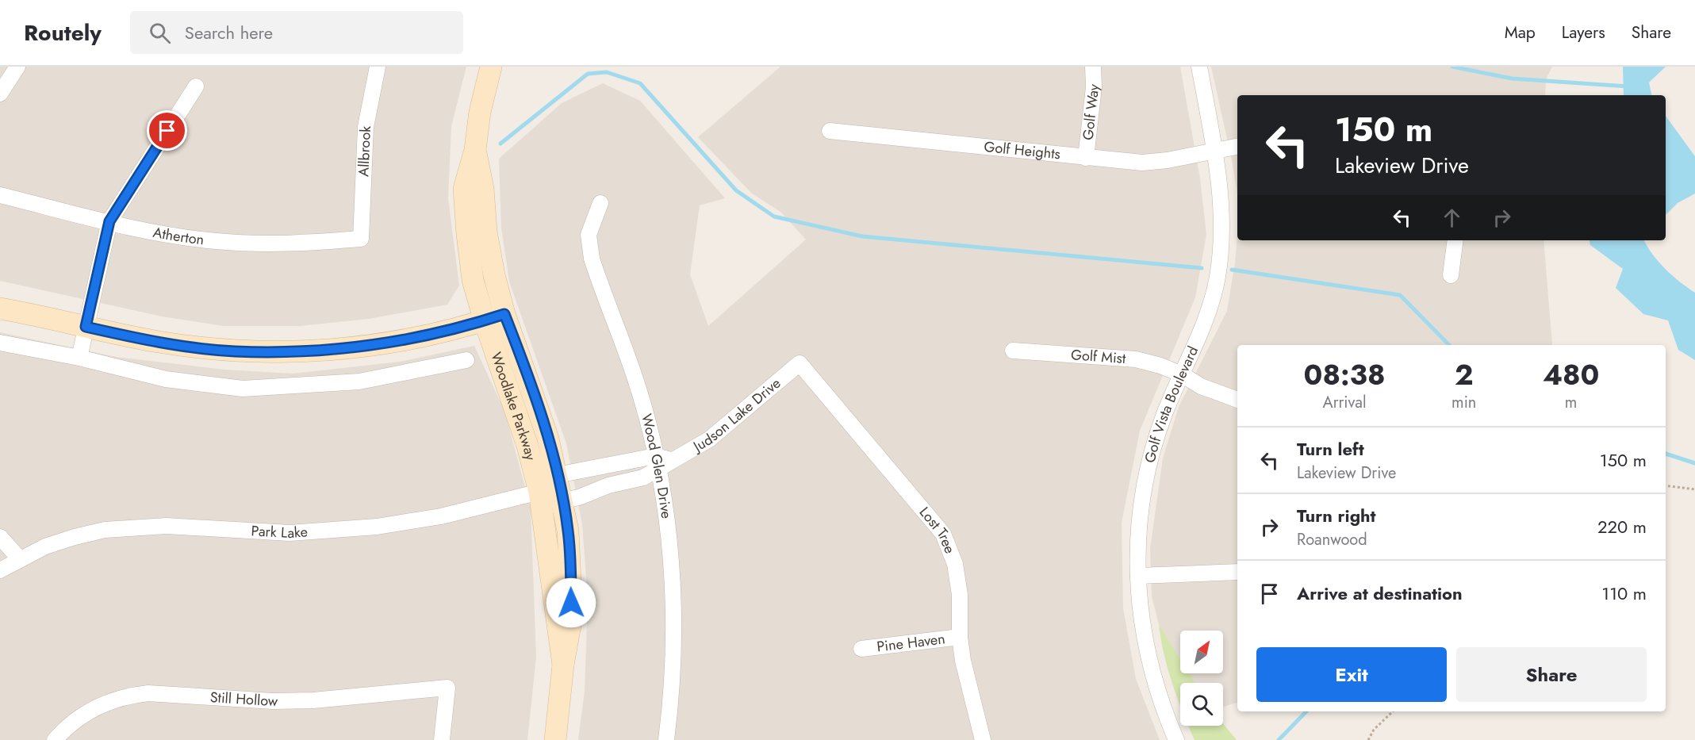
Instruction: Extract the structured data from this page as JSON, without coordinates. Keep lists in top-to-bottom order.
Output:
{
  "streets": {
    "street": [
      "Golf Way",
      "Golf Heights",
      "Allbrook",
      "Atherton",
      "Golf Mist",
      "Golf Vista Boulevard",
      "Woodlake Parkway",
      "Judson Lake Drive",
      "Wood Glen Drive",
      "Park Lake",
      "Lost Tree",
      "Pine Haven",
      "Still Hollow"
    ]
  },
  "crossings": [
    ["Golf Way", "Golf Heights"],
    ["Golf Heights", "Golf Vista Boulevard"],
    ["Allbrook", "Atherton"],
    ["Golf Mist", "Golf Vista Boulevard"],
    ["Woodlake Parkway", "Judson Lake Drive"],
    ["Woodlake Parkway", "Park Lake"],
    ["Judson Lake Drive", "Wood Glen Drive"],
    ["Judson Lake Drive", "Park Lake"],
    ["Judson Lake Drive", "Lost Tree"],
    ["Lost Tree", "Pine Haven"]
  ],
  "north": "top right",
  "page": {
    "header": "Routely",
    "search": "Search here",
    "nav": ["Map", "Layers", "Share"],
    "turn": ["150 m", "Lakeview Drive"],
    "eta": [
      "08:38",
      "Arrival",
      "2",
      "min",
      "480",
      "m"
    ],
    "list": [
      {
        "name": "Turn left",
        "note": "Lakeview Drive",
        "value": "150 m"
      },
      {
        "name": "Turn right",
        "note": "Roanwood",
        "value": "220 m"
      },
      {
        "name": "Arrive at destination",
        "value": "110 m"
      }
    ],
    "buttons": ["Exit", "Share"]
  }
}
